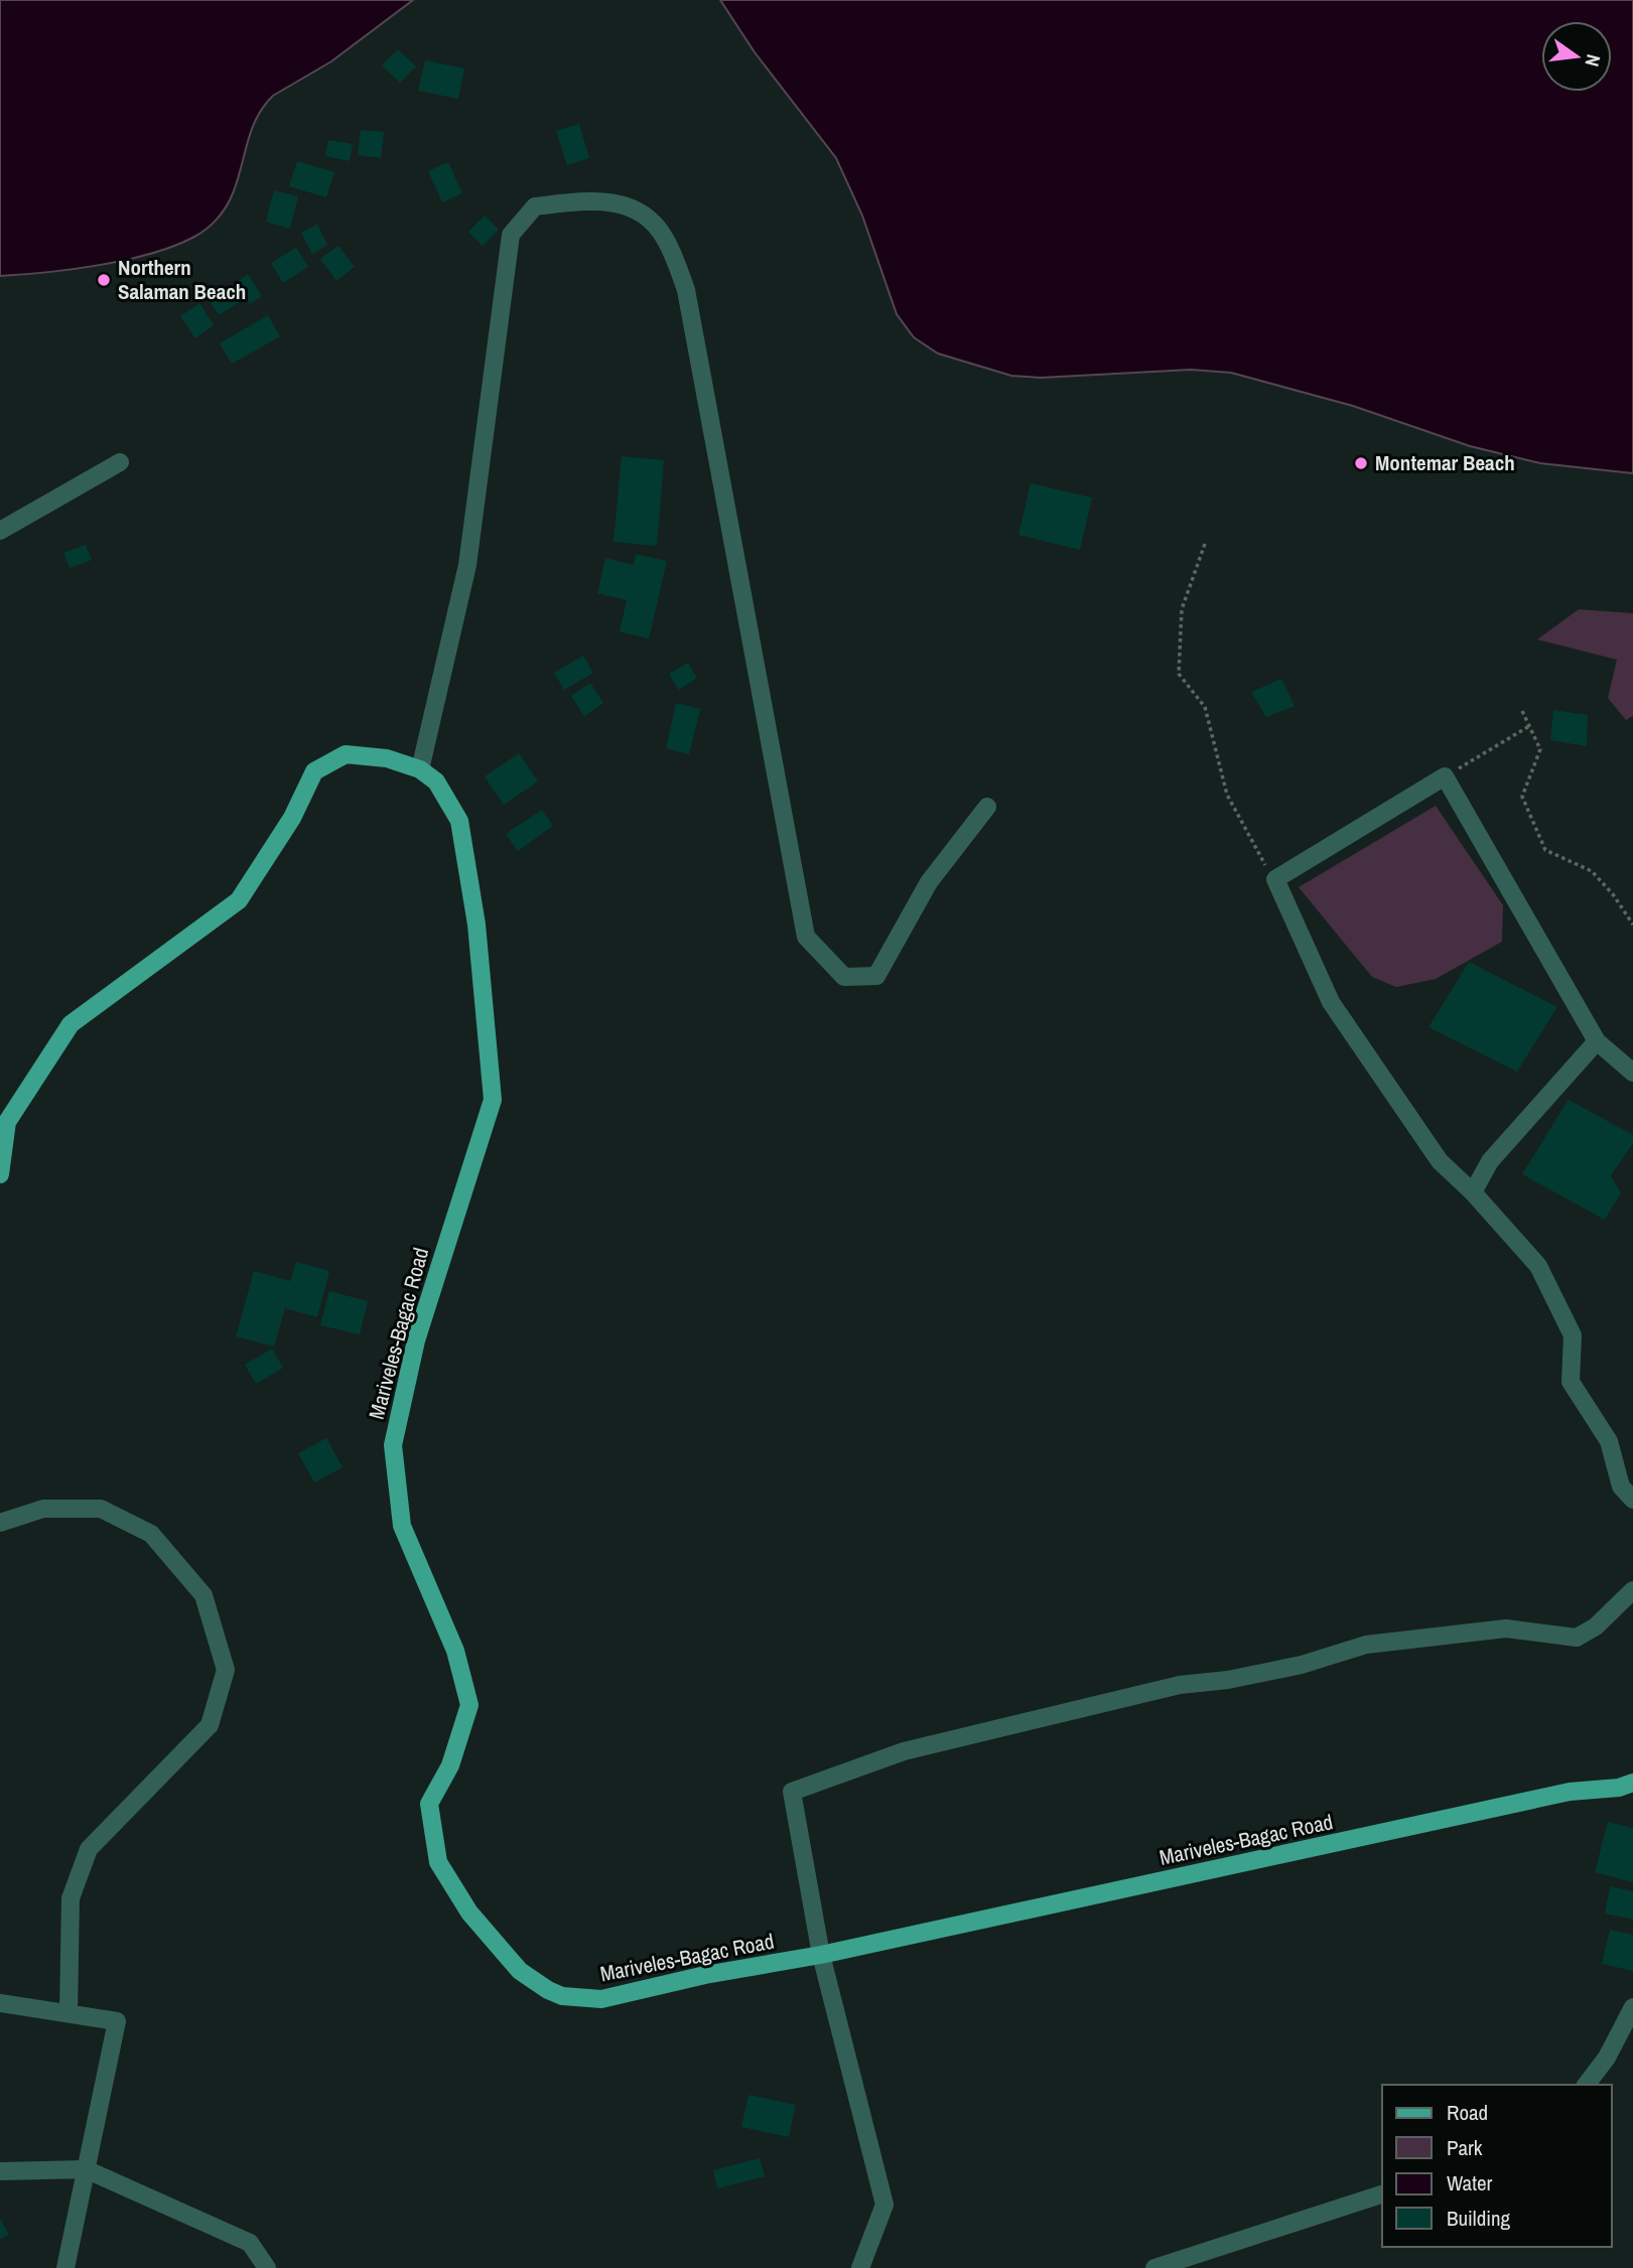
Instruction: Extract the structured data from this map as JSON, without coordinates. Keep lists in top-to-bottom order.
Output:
{
  "streets": {
    "main road": ["Mariveles-Bagac Road"]
  },
  "places": ["Northern Salaman Beach", "Montemar Beach"],
  "legend": [
    "Road",
    "Park",
    "Water",
    "Building"
  ],
  "north": "right"
}
